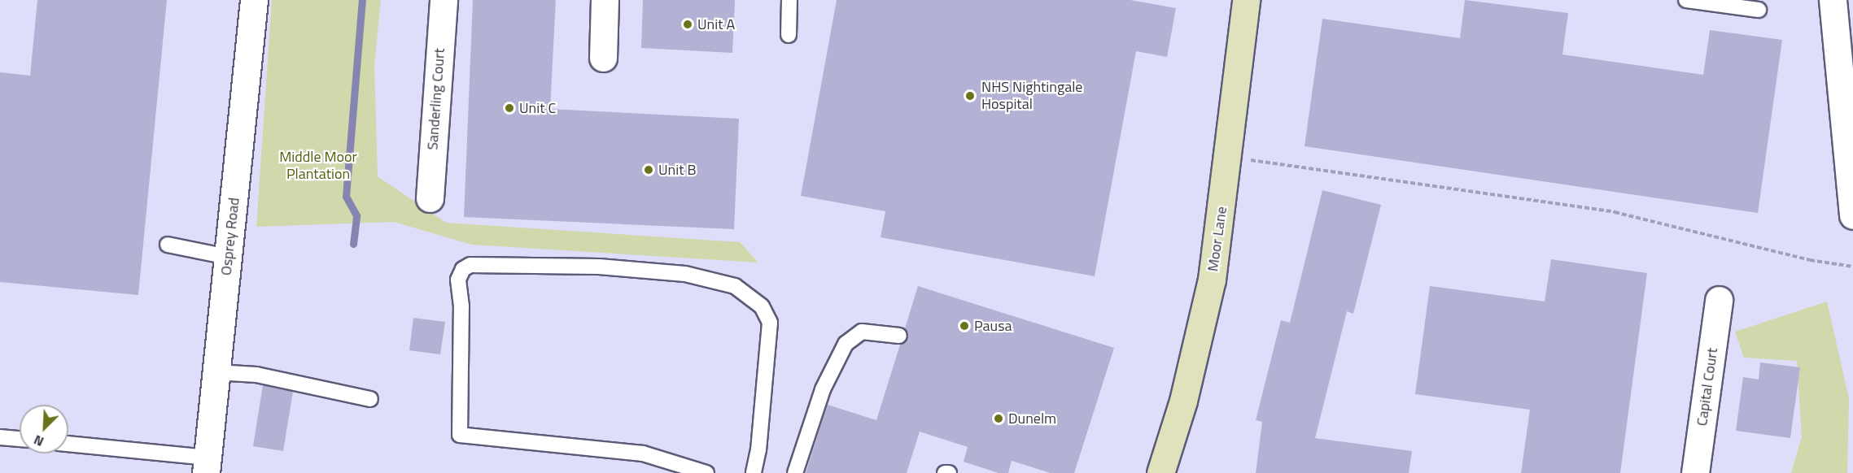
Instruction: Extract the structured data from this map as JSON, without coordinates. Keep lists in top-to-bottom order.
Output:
{
  "streets": {
    "main road": ["Moor Lane"],
    "street": ["Sanderling Court", "Osprey Road", "Capital Court"]
  },
  "parks": ["Middle Moor Plantation"],
  "places": [
    "Unit A",
    "NHS Nightingale Hospital",
    "Unit C",
    "Unit B",
    "Pausa",
    "Dunelm"
  ],
  "north": "bottom left"
}
